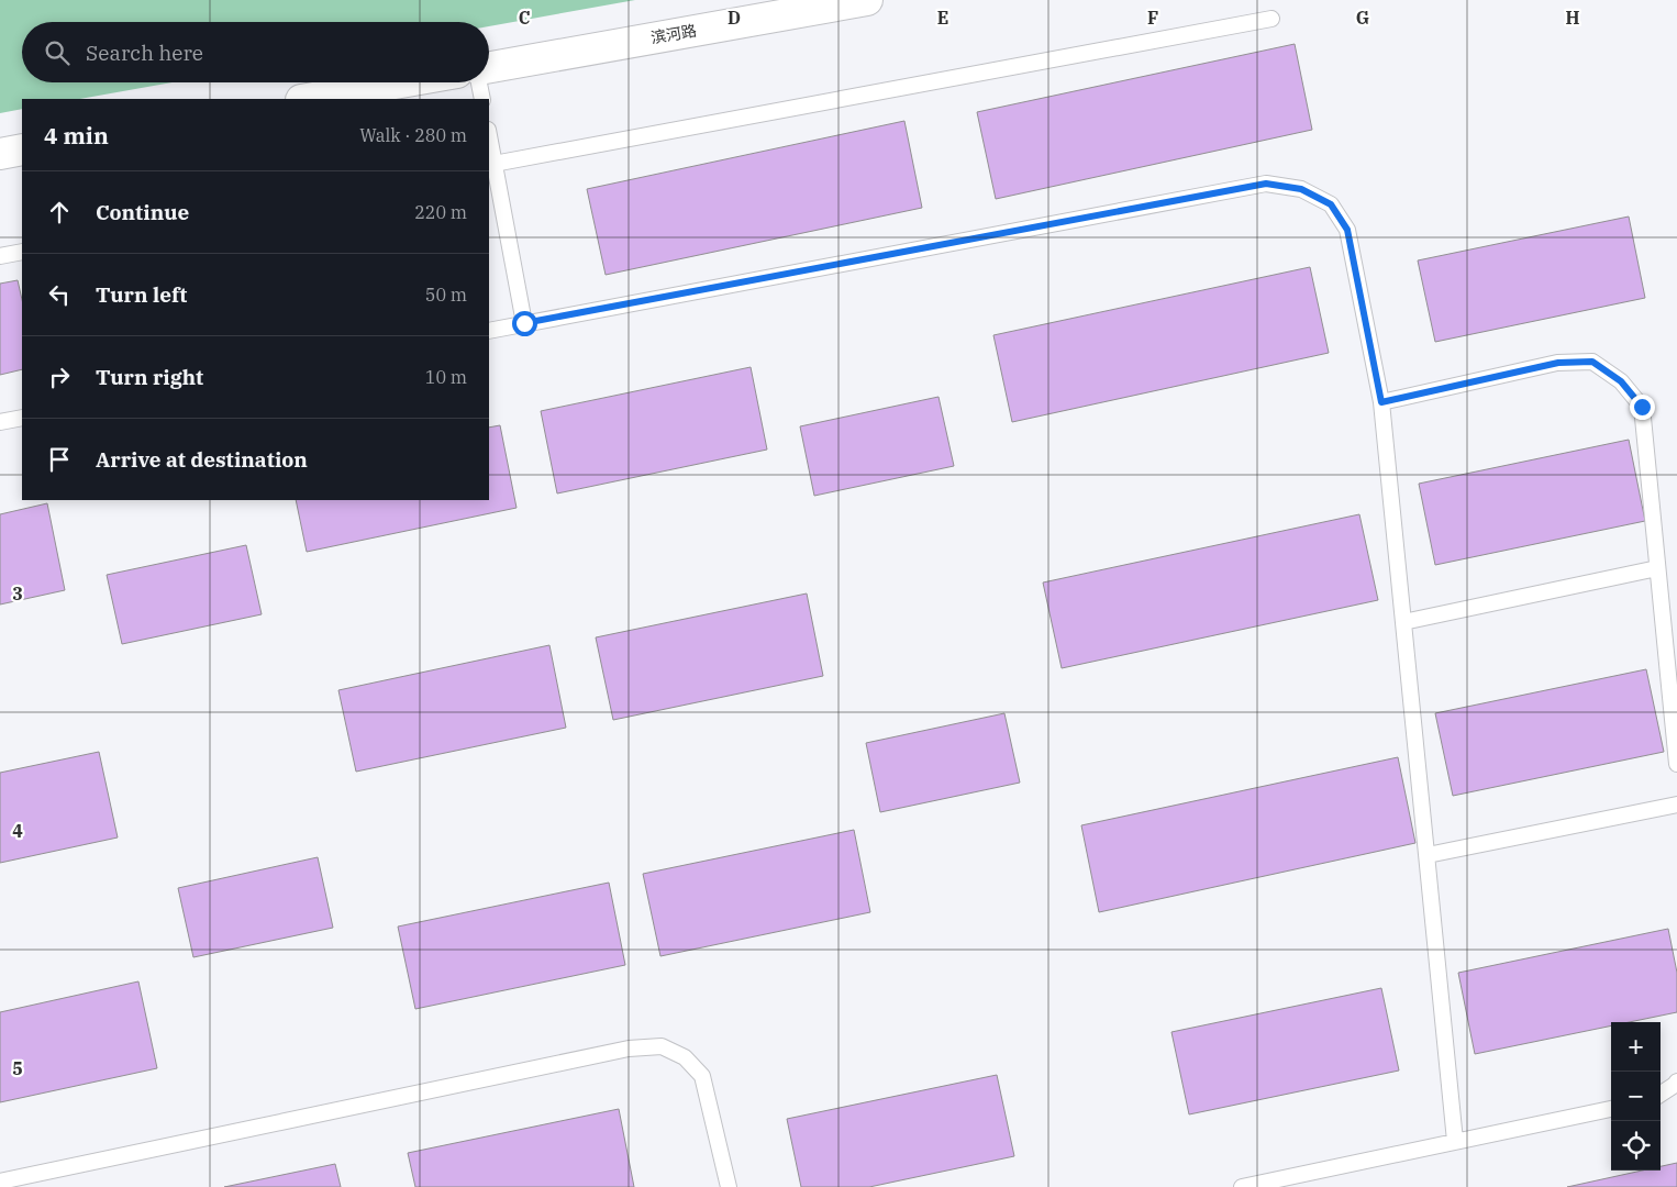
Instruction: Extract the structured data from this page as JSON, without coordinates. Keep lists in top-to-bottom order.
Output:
{
  "streets": {
    "street": ["滨河路"]
  },
  "page": {
    "search": "Search here",
    "heading": ["4 min", "Walk · 280 m"],
    "list": [
      ["Continue", "220 m"],
      ["Turn left", "50 m"],
      ["Turn right", "10 m"],
      "Arrive at destination"
    ],
    "map_buttons": ["+", "−"]
  },
  "grid": {
    "columns": [
      "C",
      "D",
      "E",
      "F",
      "G",
      "H"
    ],
    "rows": ["3", "4", "5"]
  }
}
